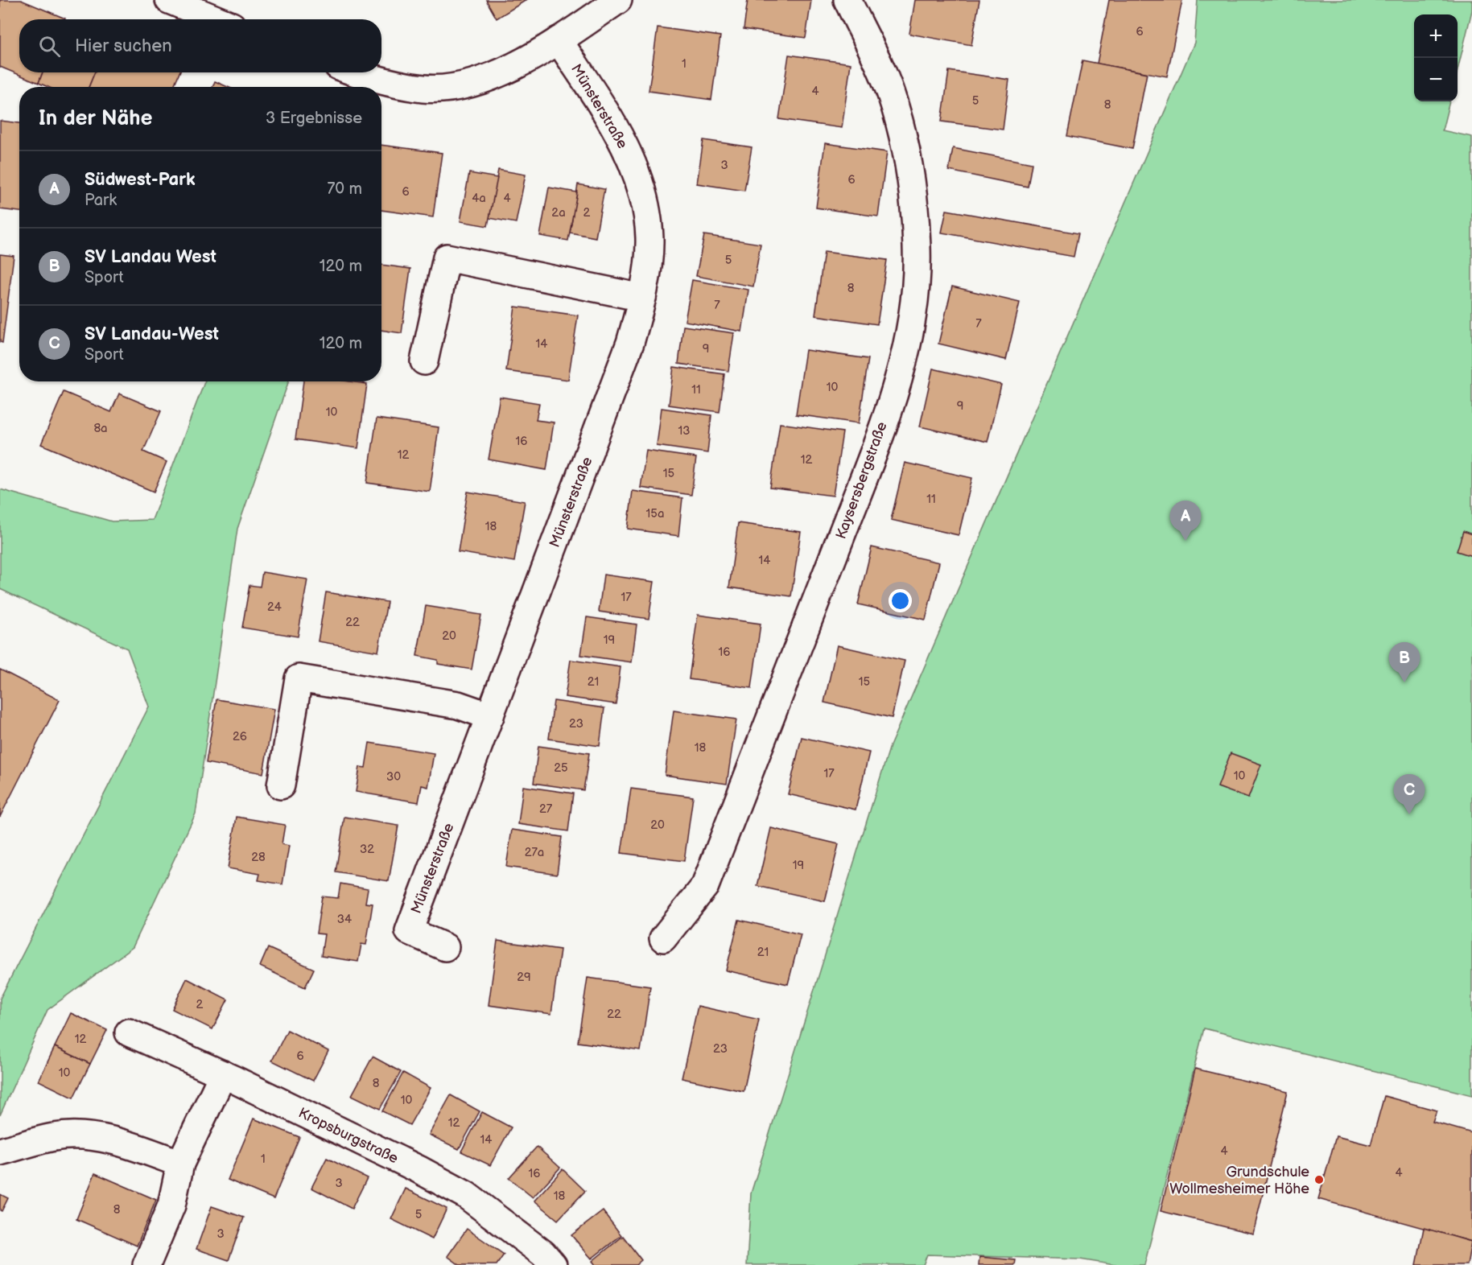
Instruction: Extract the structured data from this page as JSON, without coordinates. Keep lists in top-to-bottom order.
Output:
{
  "streets": {
    "street": ["Münsterstraße", "Kaysersbergstraße", "Kropsburgstraße"]
  },
  "places": ["Grundschule Wollmesheimer Höhe"],
  "house_numbers": [
    "6",
    "1",
    "4",
    "5",
    "8",
    "3",
    "6",
    "6",
    "4a",
    "4",
    "2a",
    "2",
    "5",
    "8",
    "7",
    "7",
    "14",
    "9",
    "10",
    "11",
    "9",
    "10",
    "8a",
    "13",
    "16",
    "12",
    "12",
    "15",
    "11",
    "15a",
    "18",
    "14",
    "17",
    "24",
    "22",
    "20",
    "19",
    "16",
    "21",
    "15",
    "23",
    "26",
    "18",
    "25",
    "17",
    "10",
    "30",
    "27",
    "20",
    "32",
    "27a",
    "28",
    "19",
    "34",
    "21",
    "29",
    "2",
    "22",
    "12",
    "23",
    "6",
    "10",
    "8",
    "10",
    "12",
    "14",
    "4",
    "1",
    "4",
    "16",
    "3",
    "18",
    "8",
    "5",
    "3"
  ],
  "page": {
    "map_buttons": ["+", "−"],
    "search": "Hier suchen",
    "heading": ["In der Nähe", "3 Ergebnisse"],
    "list": [
      {
        "mark": "A",
        "name": "Südwest-Park",
        "note": "Park",
        "value": "70 m"
      },
      {
        "mark": "B",
        "name": "SV Landau West",
        "note": "Sport",
        "value": "120 m"
      },
      {
        "mark": "C",
        "name": "SV Landau-West",
        "note": "Sport",
        "value": "120 m"
      }
    ],
    "pins": ["A", "B", "C"]
  }
}
